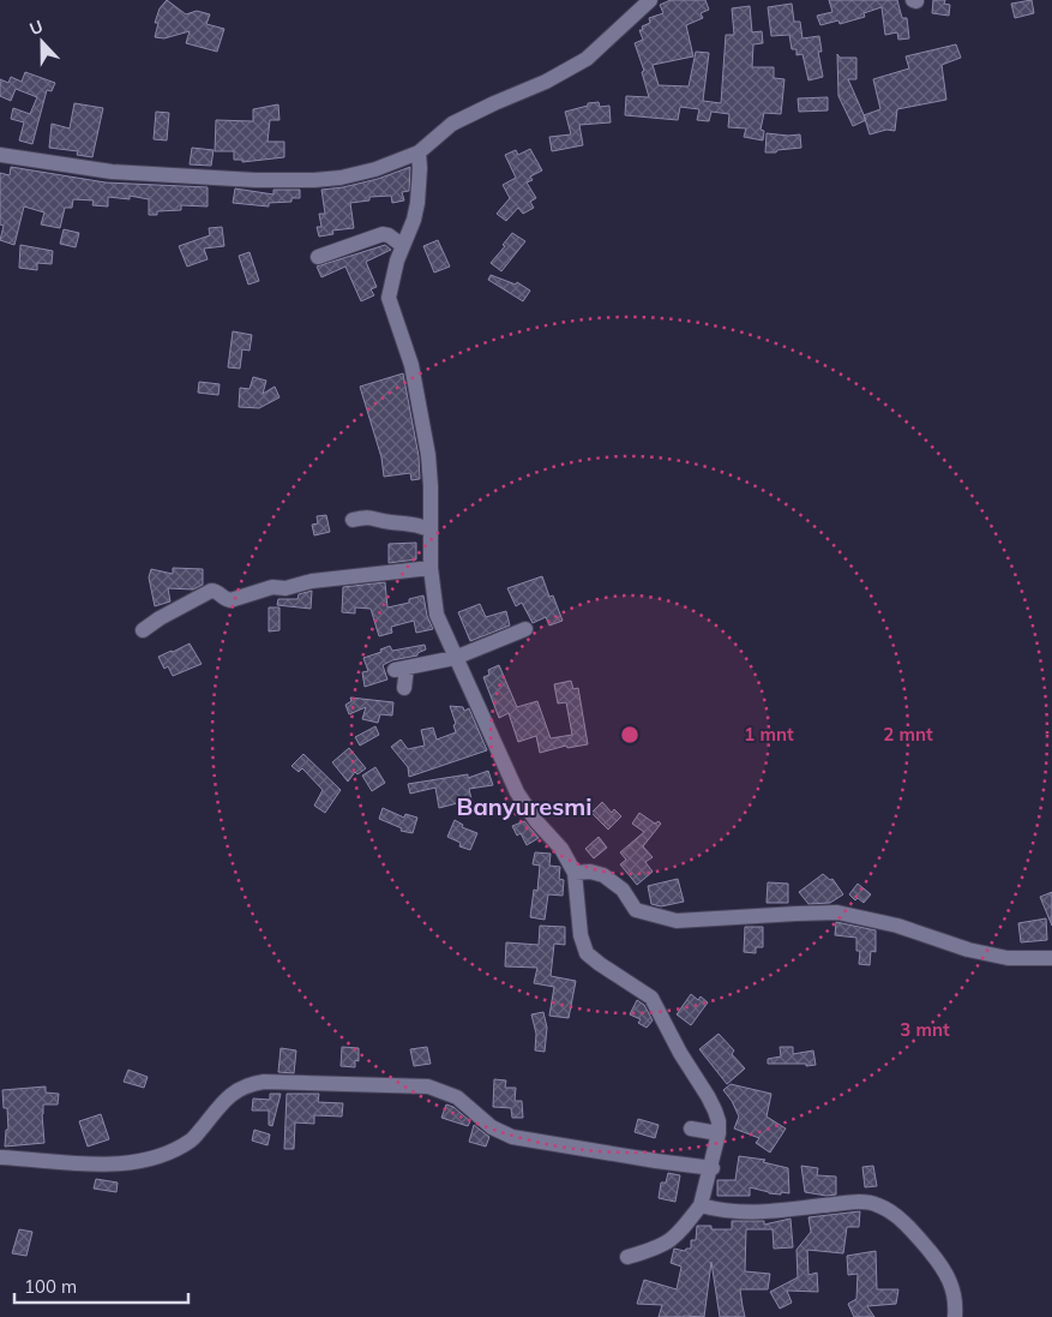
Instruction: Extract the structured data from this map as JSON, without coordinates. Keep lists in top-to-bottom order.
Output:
{
  "districts": ["Banyuresmi"],
  "scale_bar": "100 m",
  "north": "top",
  "rings": ["1 mnt", "2 mnt", "3 mnt"]
}
